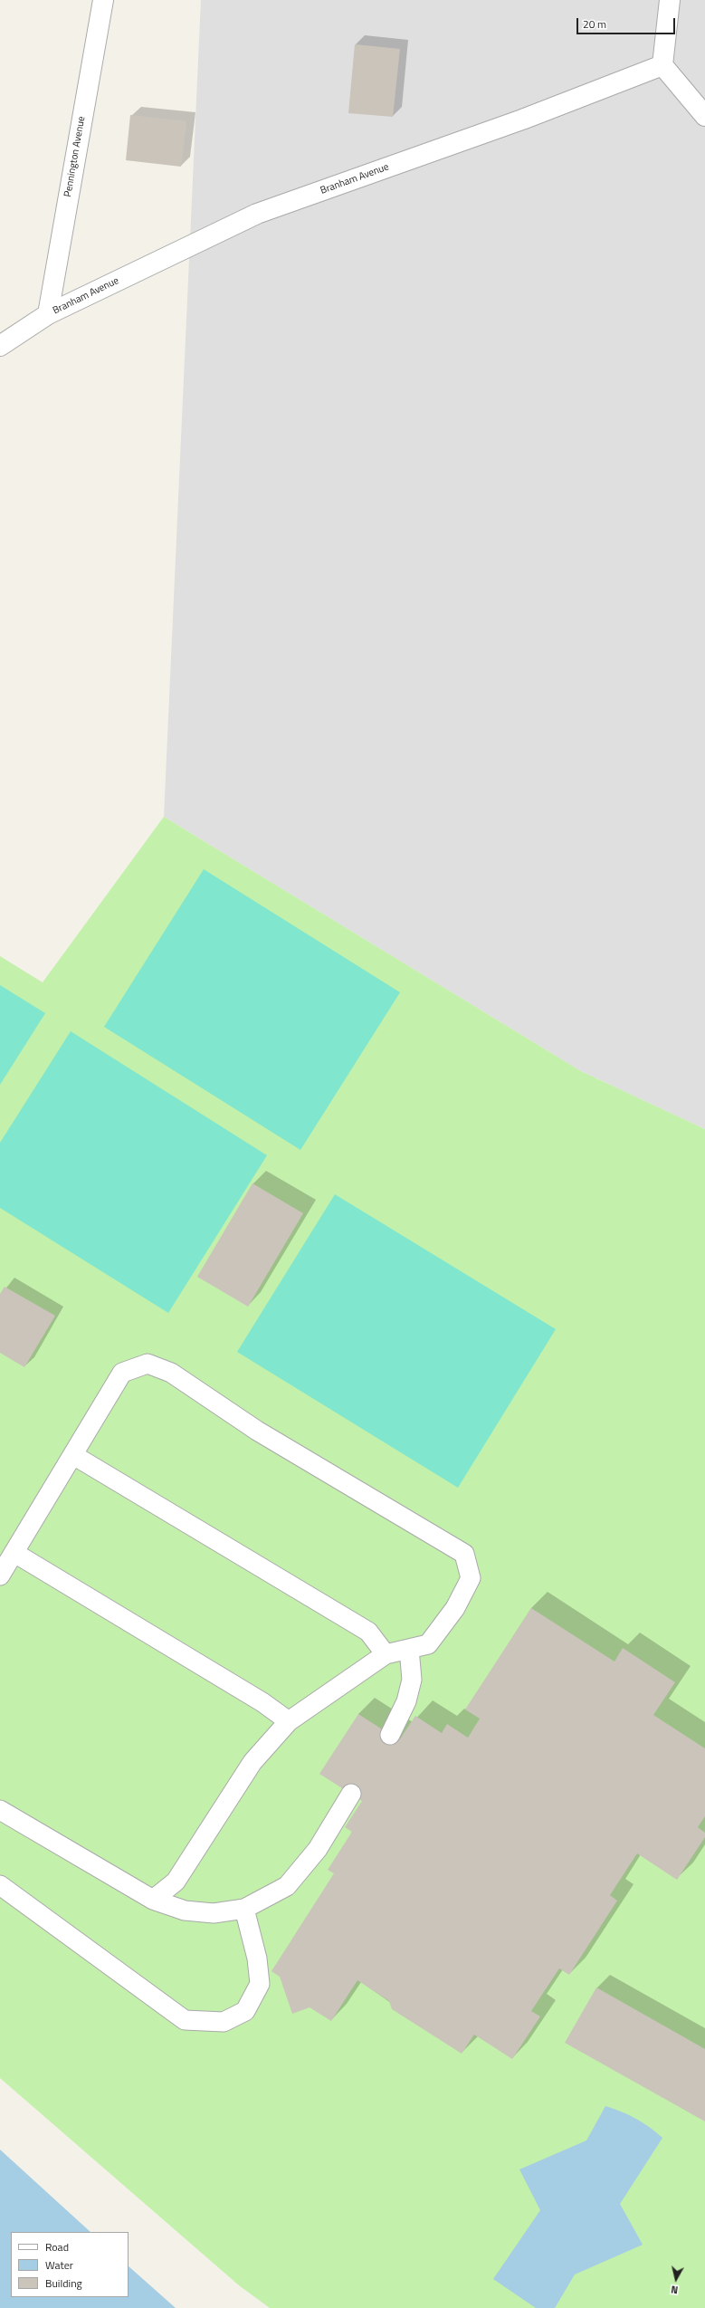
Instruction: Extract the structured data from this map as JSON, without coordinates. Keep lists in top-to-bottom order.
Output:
{
  "streets": {
    "street": ["Pennington Avenue", "Branham Avenue"]
  },
  "crossings": [
    ["Pennington Avenue", "Branham Avenue"]
  ],
  "legend": ["Road", "Water", "Building"],
  "scale_bar": "20 m",
  "north": "bottom"
}
